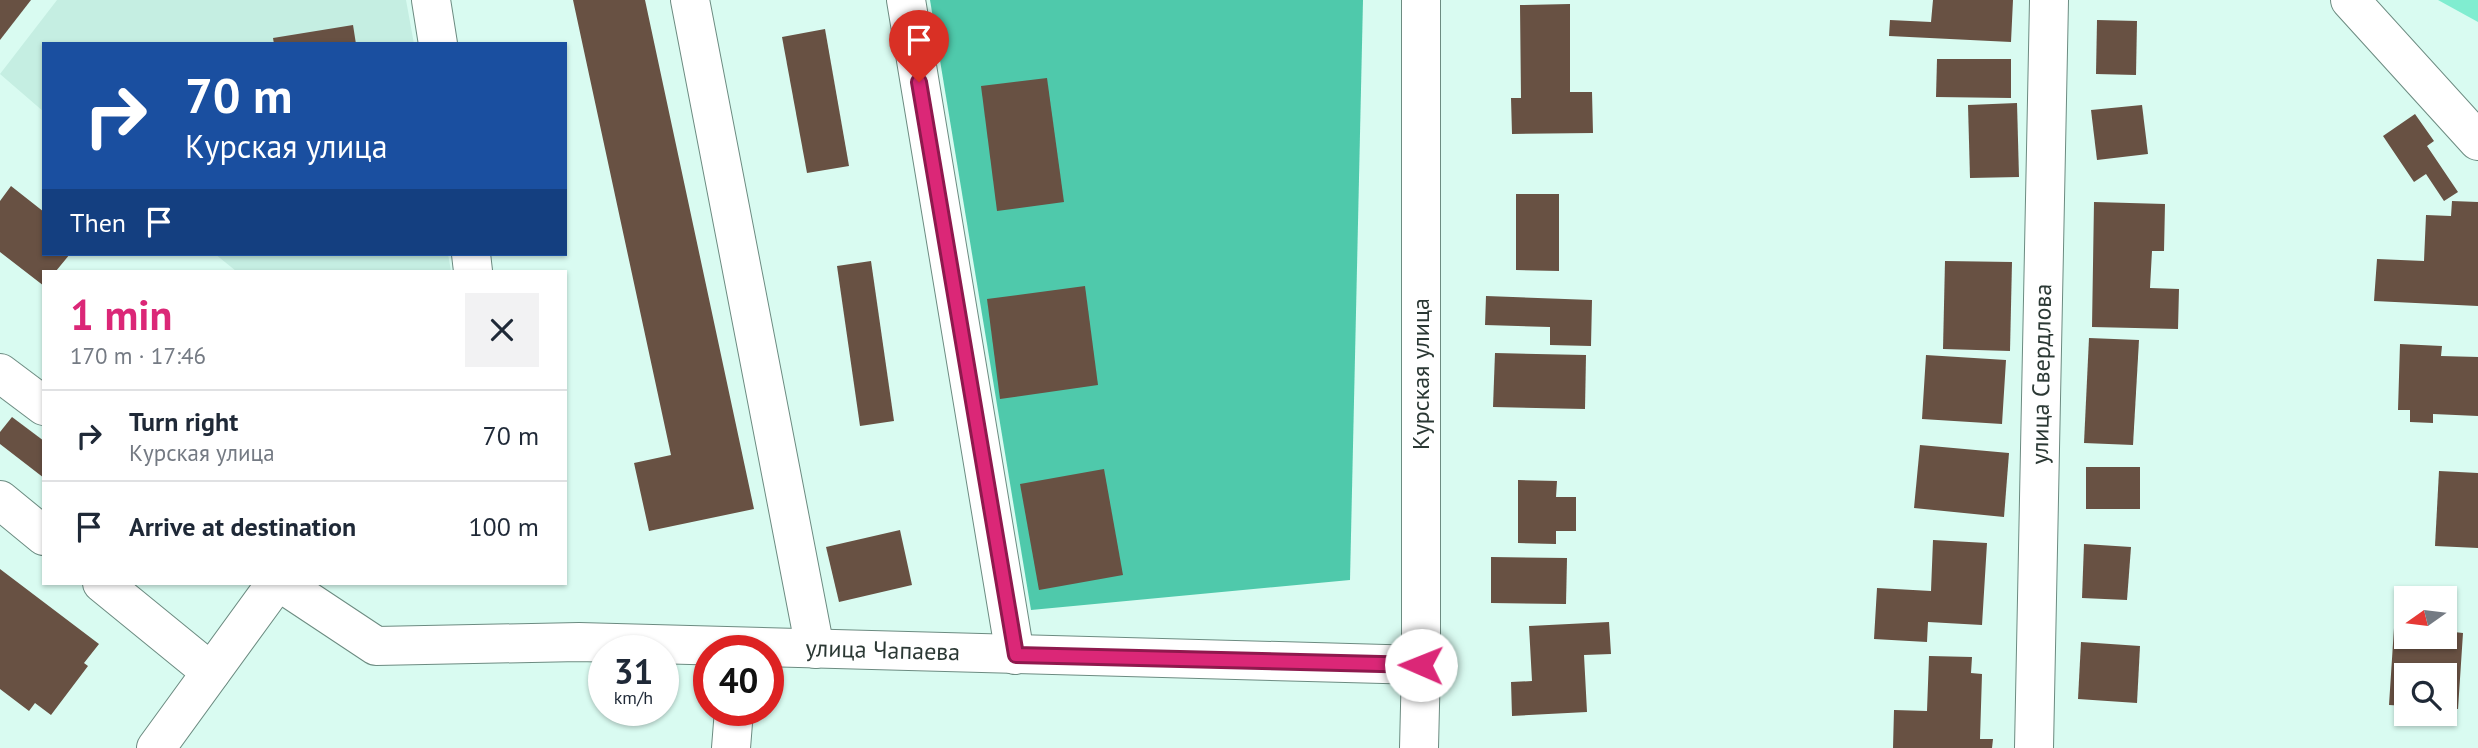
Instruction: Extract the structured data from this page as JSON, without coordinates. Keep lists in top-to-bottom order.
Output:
{
  "streets": {
    "street": ["Курская улица", "улица Свердлова", "улица Чапаева"]
  },
  "crossings": [
    ["Курская улица", "улица Чапаева"]
  ],
  "north": "left",
  "page": {
    "turn": ["70 m", "Курская улица"],
    "then": "Then",
    "heading": ["1 min", "170 m · 17:46"],
    "list": [
      {
        "name": "Turn right",
        "note": "Курская улица",
        "value": "70 m"
      },
      {
        "name": "Arrive at destination",
        "value": "100 m"
      }
    ],
    "speed": "31 km/h",
    "limit": "40"
  }
}
